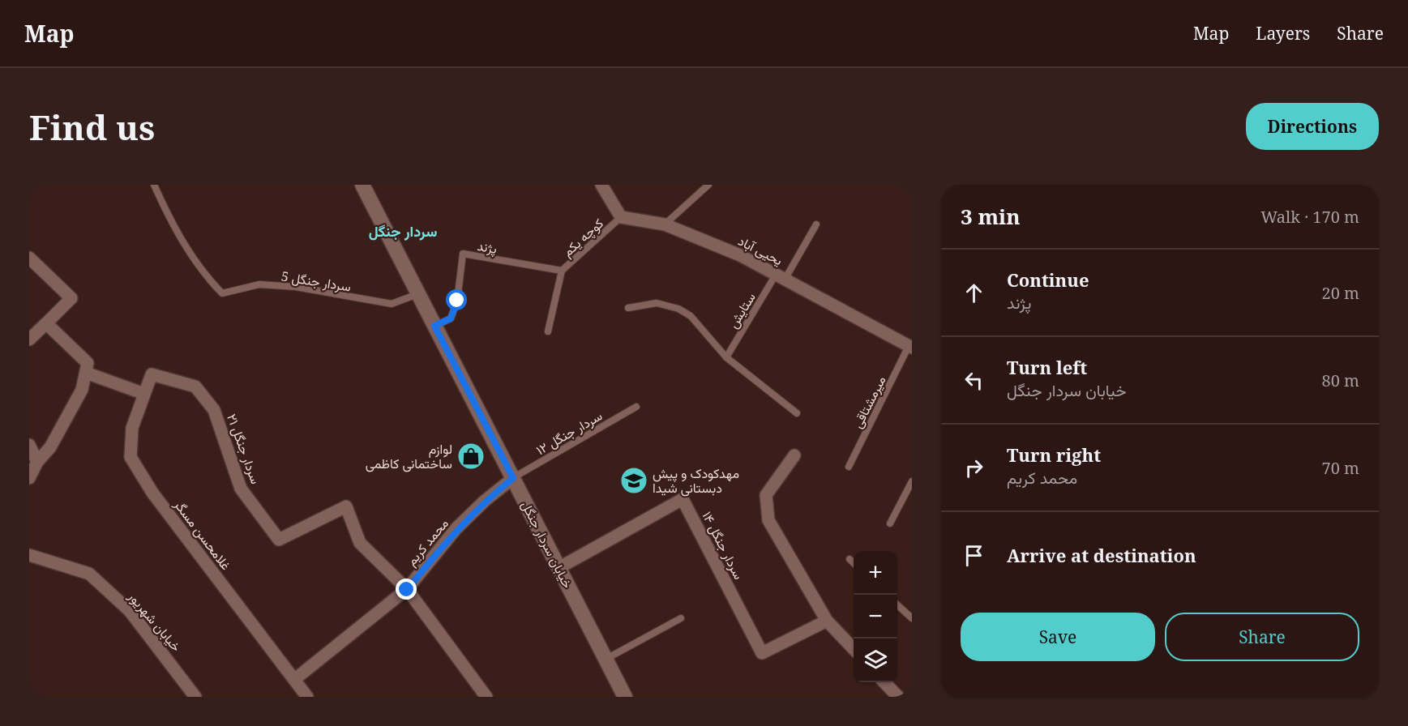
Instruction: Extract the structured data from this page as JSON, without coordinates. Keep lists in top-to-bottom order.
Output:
{
  "streets": {
    "main road": ["خیابان سردار جنگل"],
    "street": [
      "یحیی آباد",
      "سردار جنگل ۲۱",
      "غلامحسن مسگر",
      "محمد کریم",
      "سردار جنگل ۱۴",
      "خیابان شهریور"
    ],
    "lane": [
      "کوچه یکم",
      "پژند",
      "سردار جنگل 5",
      "ستایش",
      "میرمشتاقی",
      "سردار جنگل ۱۲"
    ]
  },
  "crossings": [
    ["کوچه یکم", "پژند"],
    ["کوچه یکم", "یحیی آباد"],
    ["پژند", "خیابان سردار جنگل"],
    ["یحیی آباد", "ستایش"],
    ["یحیی آباد", "میرمشتاقی"],
    ["سردار جنگل 5", "خیابان سردار جنگل"],
    ["سردار جنگل ۱۲", "محمد کریم"],
    ["سردار جنگل ۱۲", "خیابان سردار جنگل"],
    ["سردار جنگل ۲۱", "غلامحسن مسگر"],
    ["سردار جنگل ۲۱", "محمد کریم"],
    ["غلامحسن مسگر", "محمد کریم"],
    ["محمد کریم", "خیابان سردار جنگل"],
    ["خیابان سردار جنگل", "سردار جنگل ۱۴"]
  ],
  "districts": ["سردار جنگل"],
  "places": {
    "shop": ["لوازم ساختمانی کاظمی"],
    "school or university": ["مهدکودک و پیش دبستانی شیدا"]
  },
  "page": {
    "header": "Map",
    "nav": ["Map", "Layers", "Share"],
    "buttons": [
      "Directions",
      ["Save", "Share"]
    ],
    "title": "Find us",
    "heading": ["3 min", "Walk · 170 m"],
    "list": [
      ["Continue", "پژند", "20 m"],
      ["Turn left", "خیابان سردار جنگل", "80 m"],
      ["Turn right", "محمد کریم", "70 m"],
      "Arrive at destination"
    ],
    "map_buttons": ["+", "−"]
  }
}
